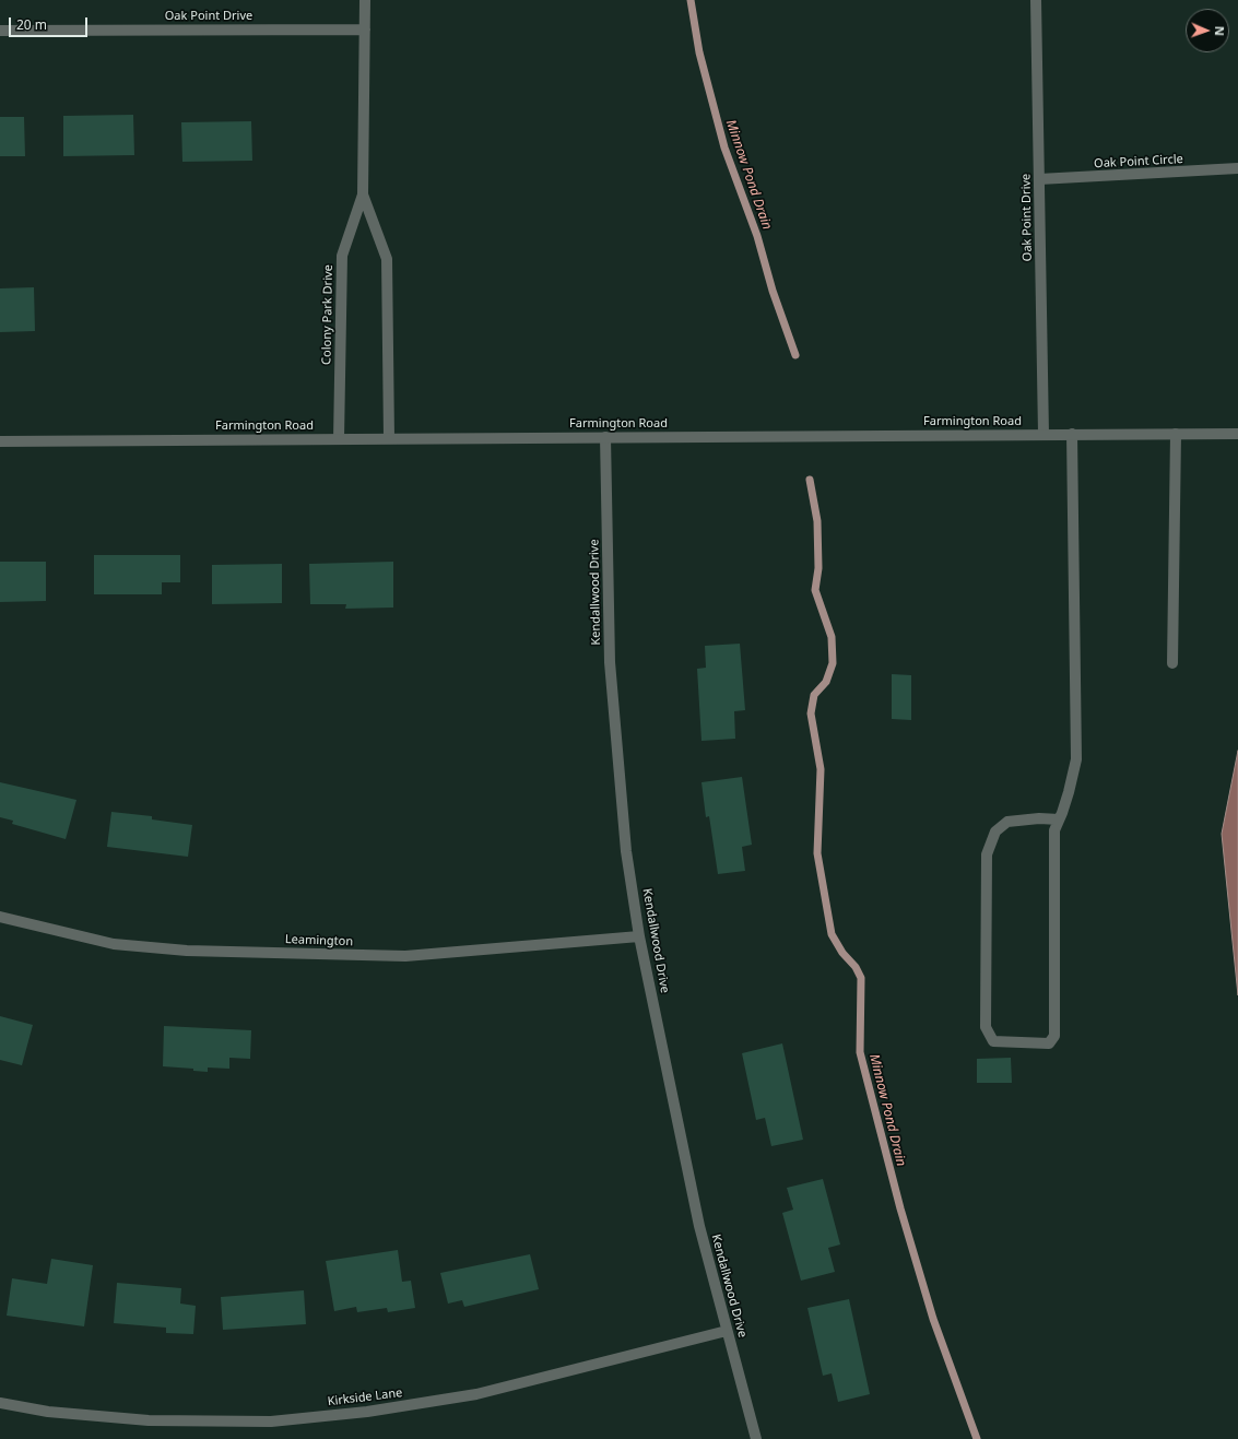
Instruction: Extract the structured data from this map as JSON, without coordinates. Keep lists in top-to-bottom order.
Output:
{
  "streets": {
    "street": [
      "Oak Point Drive",
      "Oak Point Circle",
      "Colony Park Drive",
      "Farmington Road",
      "Kendallwood Drive",
      "Leamington",
      "Kirkside Lane"
    ]
  },
  "crossings": [
    ["Oak Point Drive", "Oak Point Circle"],
    ["Oak Point Drive", "Colony Park Drive"],
    ["Oak Point Drive", "Farmington Road"],
    ["Colony Park Drive", "Farmington Road"],
    ["Farmington Road", "Kendallwood Drive"],
    ["Kendallwood Drive", "Leamington"],
    ["Kendallwood Drive", "Kirkside Lane"]
  ],
  "water": ["Minnow Pond Drain"],
  "scale_bar": "20 m",
  "north": "right"
}
